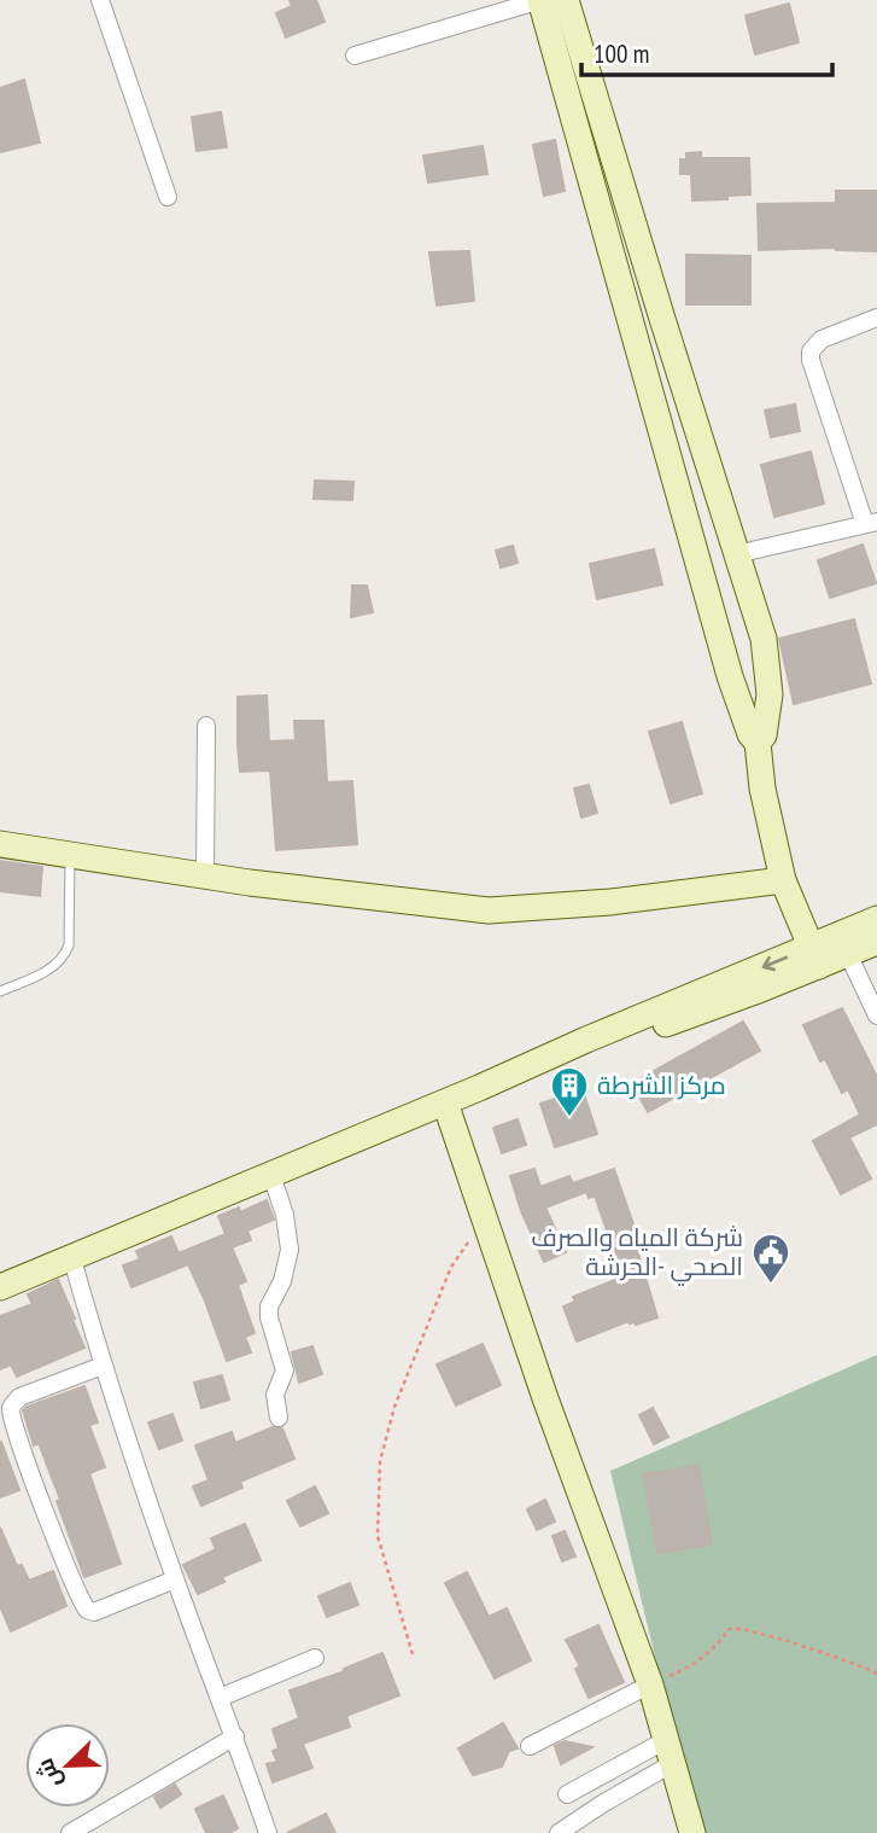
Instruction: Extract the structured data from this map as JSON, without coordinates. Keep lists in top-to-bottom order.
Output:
{
  "places": {
    "building": ["مركز الشرطة"],
    "public building": ["شركة المياه والصرف الصحي -الحرشة"]
  },
  "scale_bar": "100 m",
  "north": "bottom left"
}
